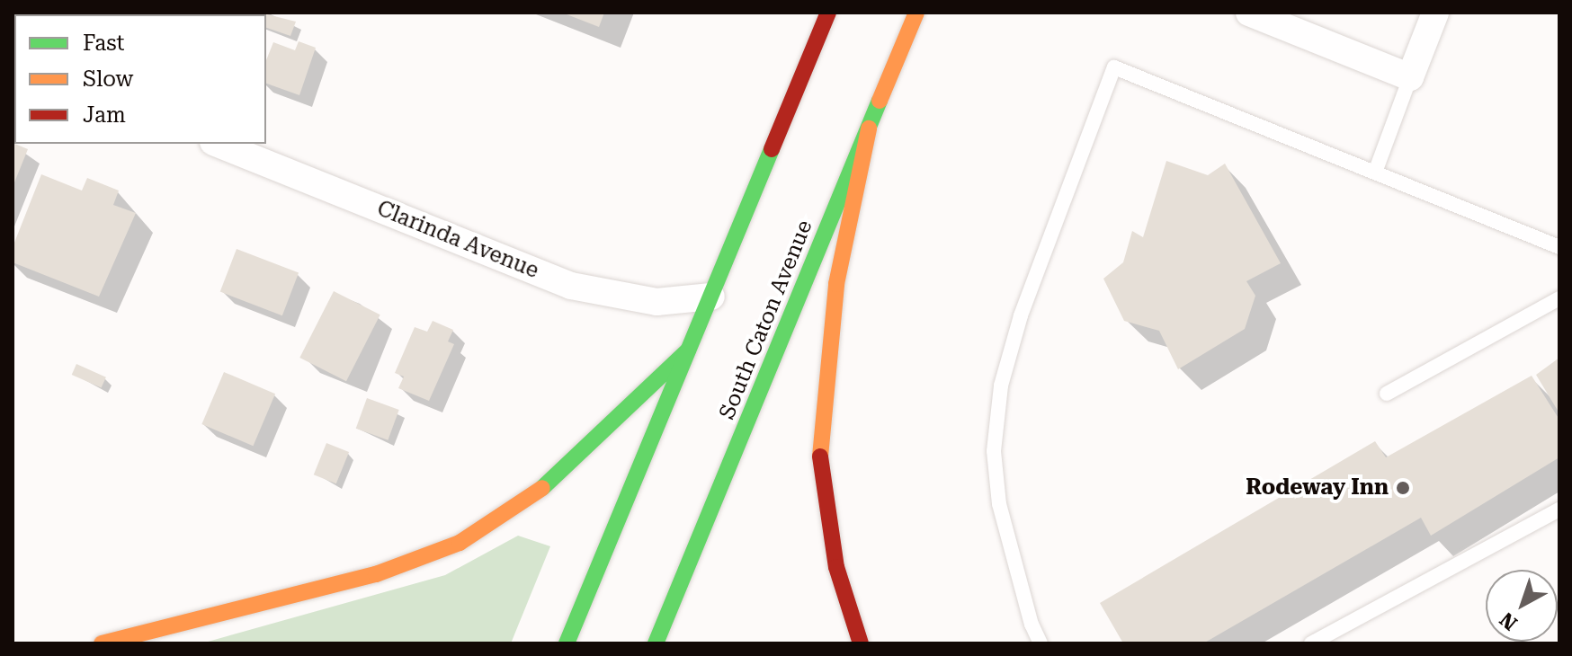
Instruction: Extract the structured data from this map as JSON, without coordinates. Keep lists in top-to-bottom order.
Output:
{
  "streets": {
    "main road": ["South Caton Avenue"],
    "street": ["Clarinda Avenue"]
  },
  "places": ["Rodeway Inn"],
  "legend": ["Fast", "Slow", "Jam"],
  "north": "bottom left"
}
